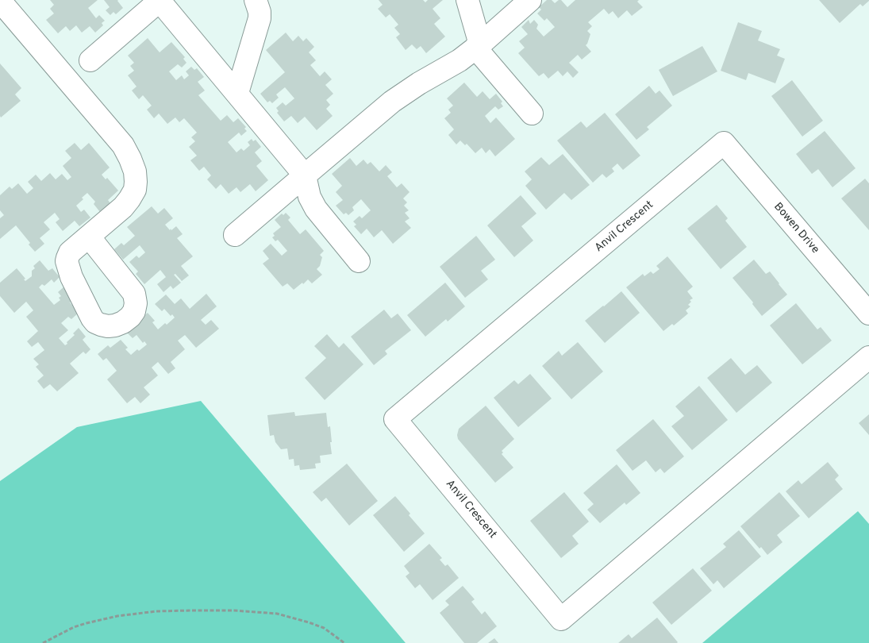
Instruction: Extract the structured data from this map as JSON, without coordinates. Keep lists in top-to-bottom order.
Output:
{
  "streets": {
    "street": ["Anvil Crescent", "Bowen Drive"]
  },
  "crossings": [
    ["Anvil Crescent", "Bowen Drive"]
  ]
}
